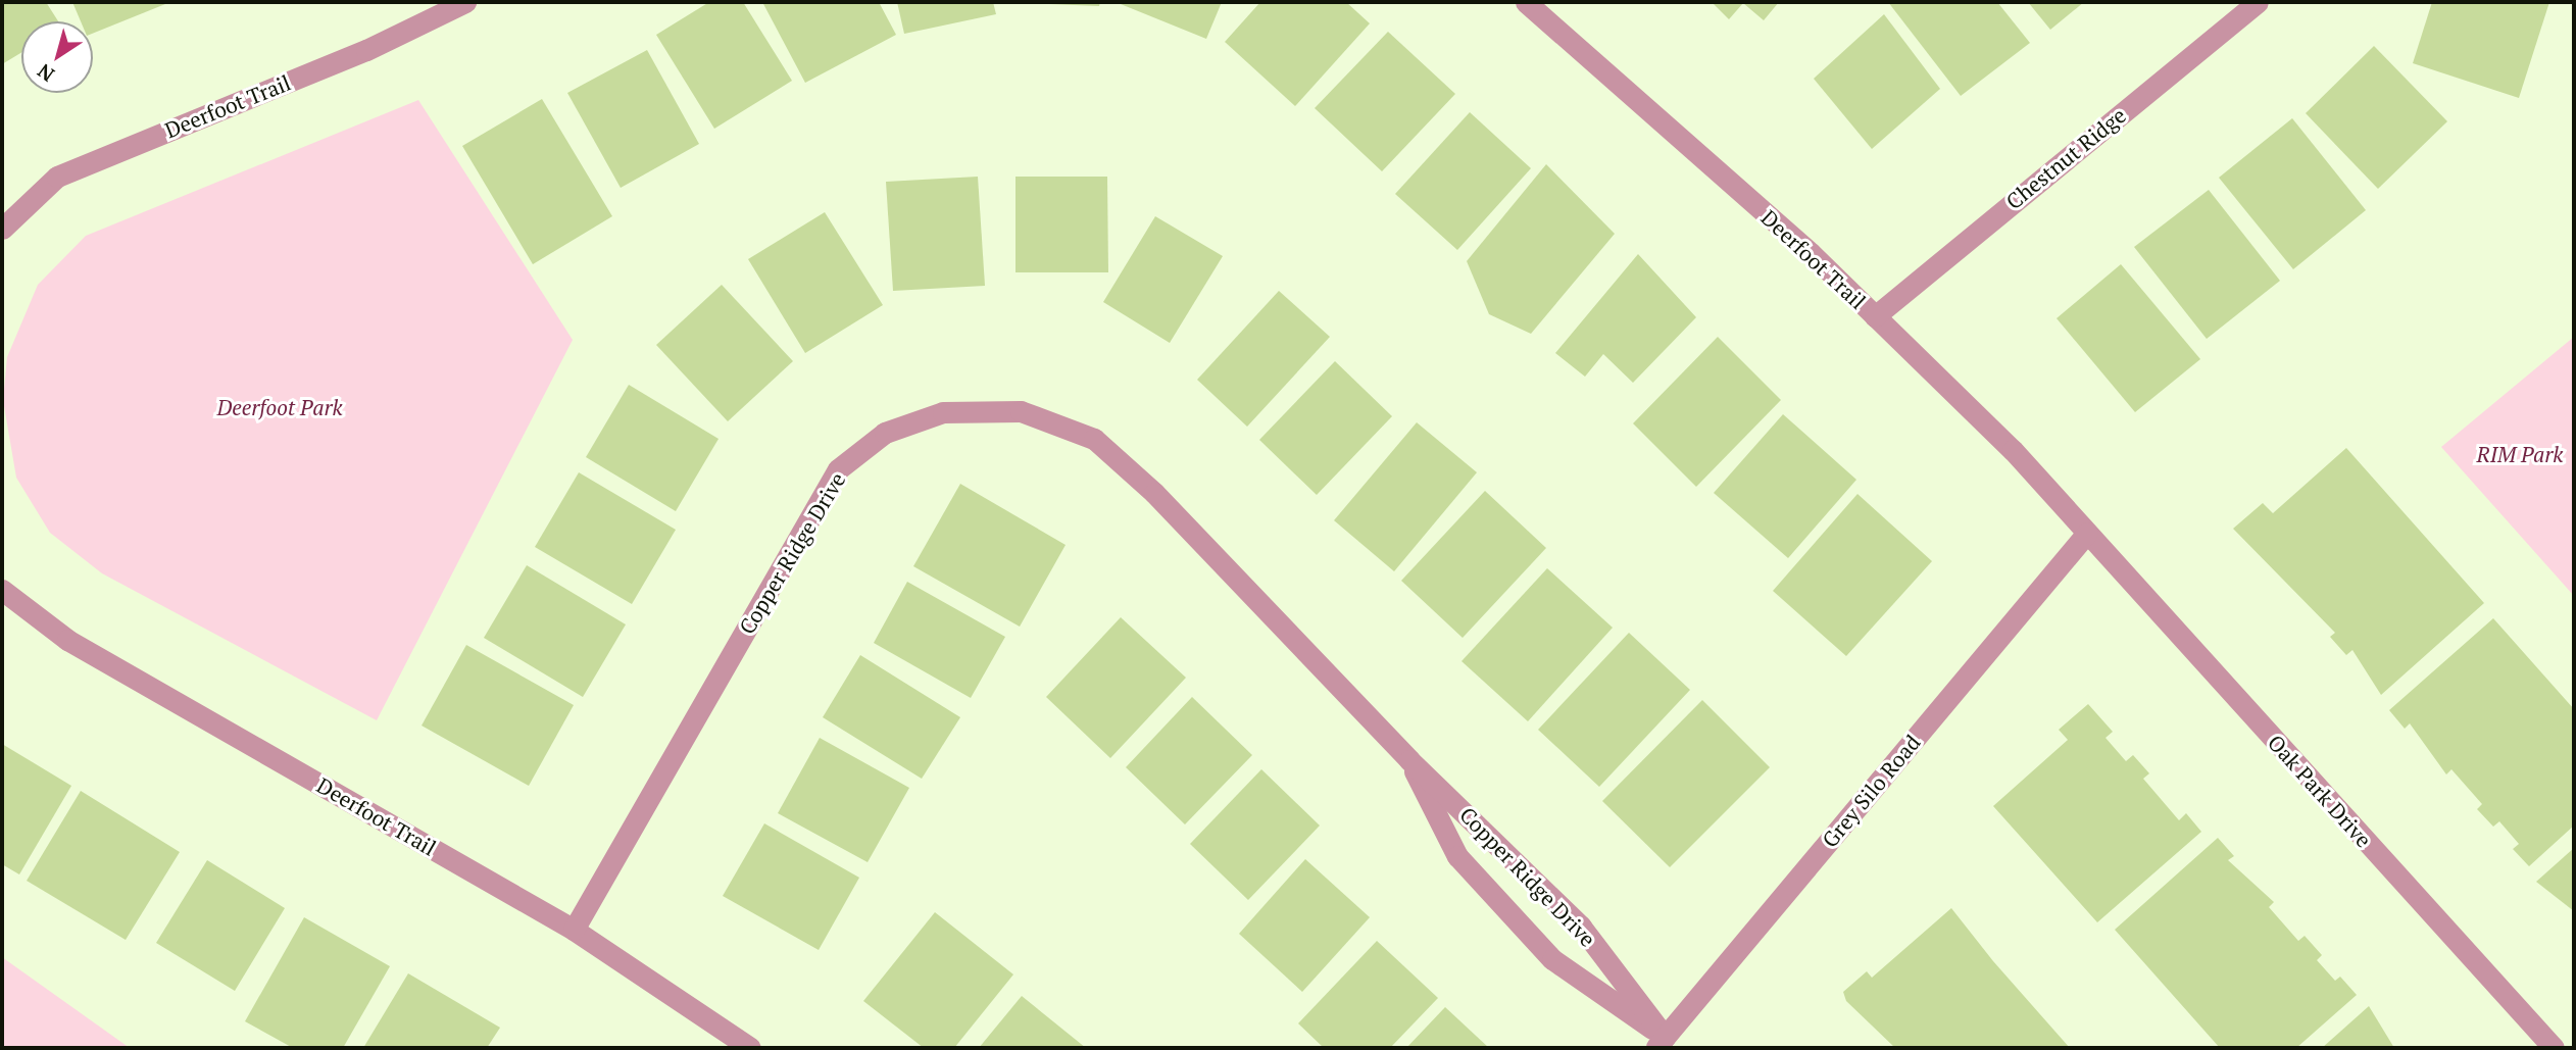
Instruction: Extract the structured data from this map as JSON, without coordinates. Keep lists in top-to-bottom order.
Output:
{
  "streets": {
    "street": [
      "Deerfoot Trail",
      "Chestnut Ridge",
      "Copper Ridge Drive",
      "Grey Silo Road",
      "Oak Park Drive"
    ]
  },
  "crossings": [
    ["Deerfoot Trail", "Chestnut Ridge"],
    ["Deerfoot Trail", "Copper Ridge Drive"],
    ["Deerfoot Trail", "Grey Silo Road"],
    ["Deerfoot Trail", "Oak Park Drive"],
    ["Copper Ridge Drive", "Grey Silo Road"],
    ["Grey Silo Road", "Oak Park Drive"]
  ],
  "parks": ["Deerfoot Park", "RIM Park"],
  "north": "bottom left"
}
